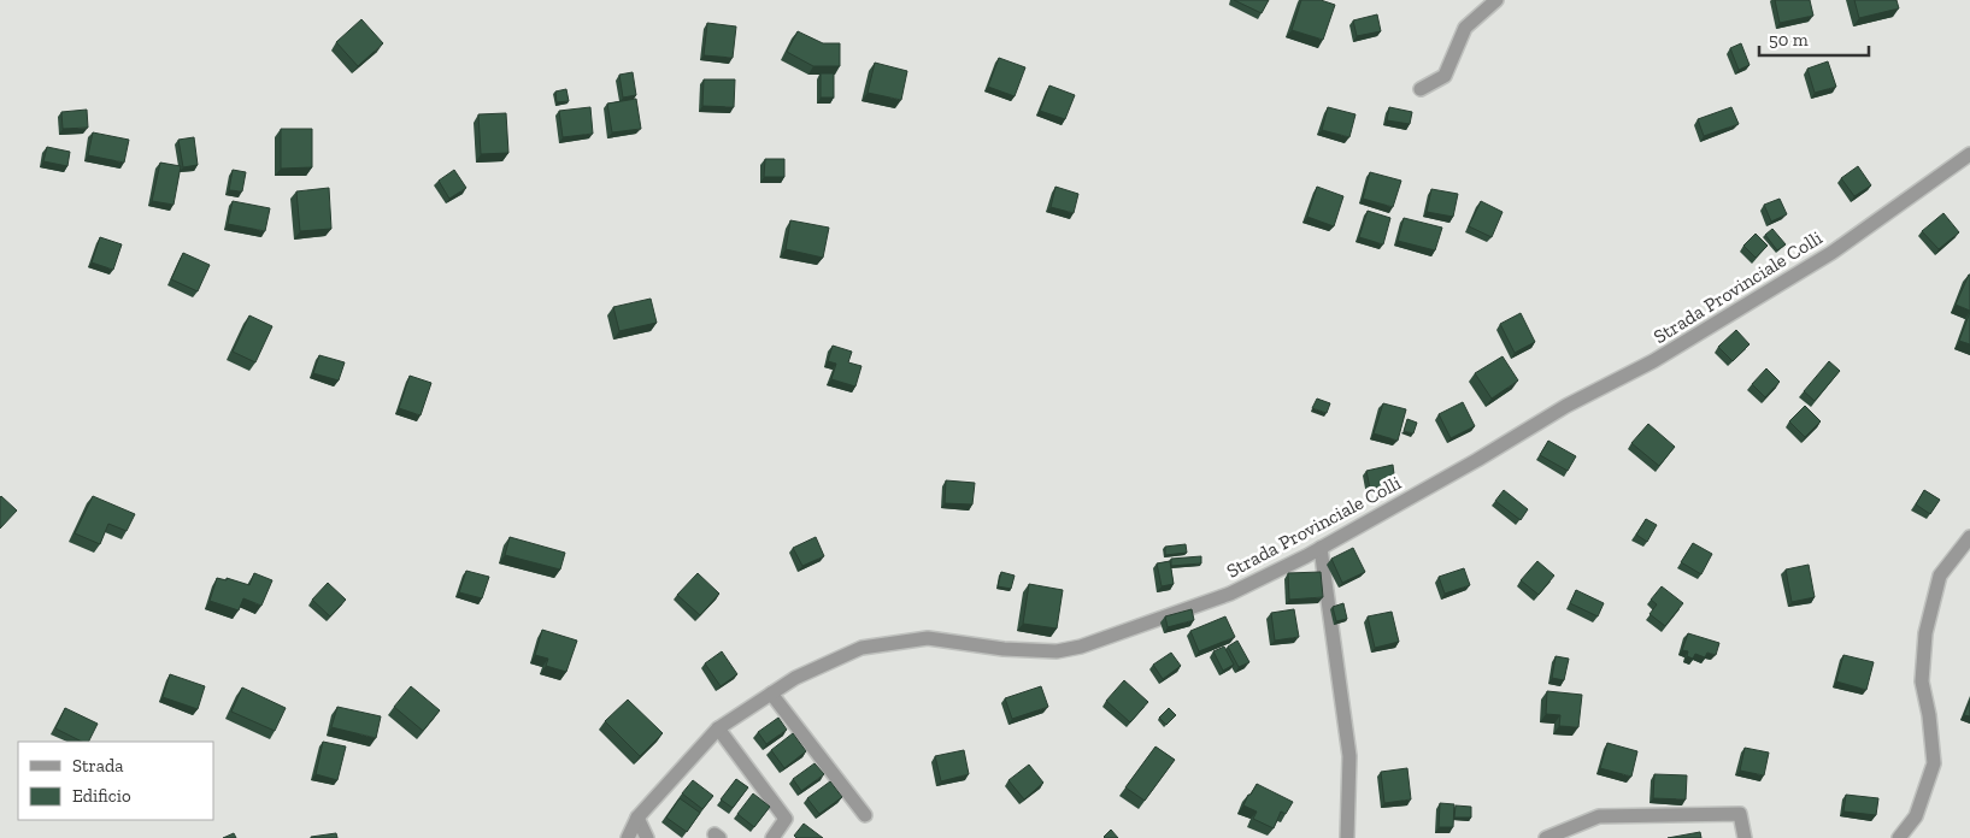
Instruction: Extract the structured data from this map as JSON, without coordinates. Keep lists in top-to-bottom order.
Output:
{
  "streets": {
    "street": ["Strada Provinciale Colli"]
  },
  "legend": ["Strada", "Edificio"],
  "scale_bar": "50 m"
}
